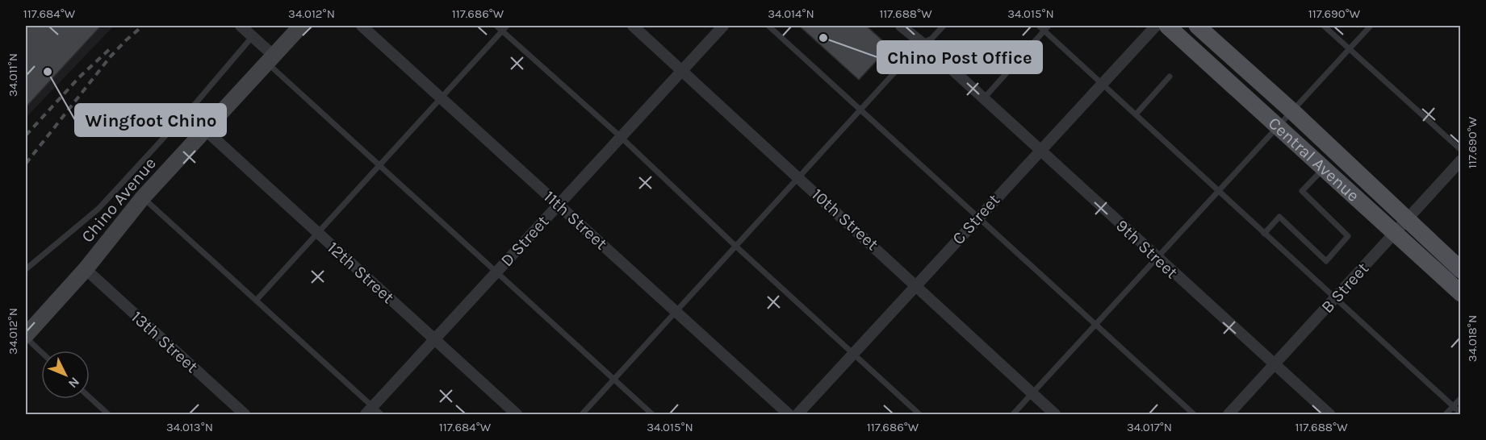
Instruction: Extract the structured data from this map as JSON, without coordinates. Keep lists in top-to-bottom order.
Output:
{
  "streets": {
    "main road": ["Central Avenue", "Chino Avenue"],
    "street": [
      "10th Street",
      "C Street",
      "11th Street",
      "D Street",
      "9th Street",
      "12th Street",
      "B Street",
      "13th Street"
    ]
  },
  "crossings": [
    ["Central Avenue", "B Street"],
    ["Chino Avenue", "12th Street"],
    ["Chino Avenue", "13th Street"],
    ["10th Street", "C Street"],
    ["10th Street", "D Street"],
    ["C Street", "9th Street"],
    ["11th Street", "D Street"],
    ["D Street", "12th Street"],
    ["9th Street", "B Street"]
  ],
  "places": ["Chino Post Office", "Wingfoot Chino"],
  "north": "bottom right",
  "coordinates": [
    "117.684°W",
    "34.012°N",
    "117.686°W",
    "34.014°N",
    "117.688°W",
    "34.015°N",
    "117.690°W",
    "34.011°N",
    "34.018°N",
    "34.013°N",
    "34.017°N"
  ]
}
